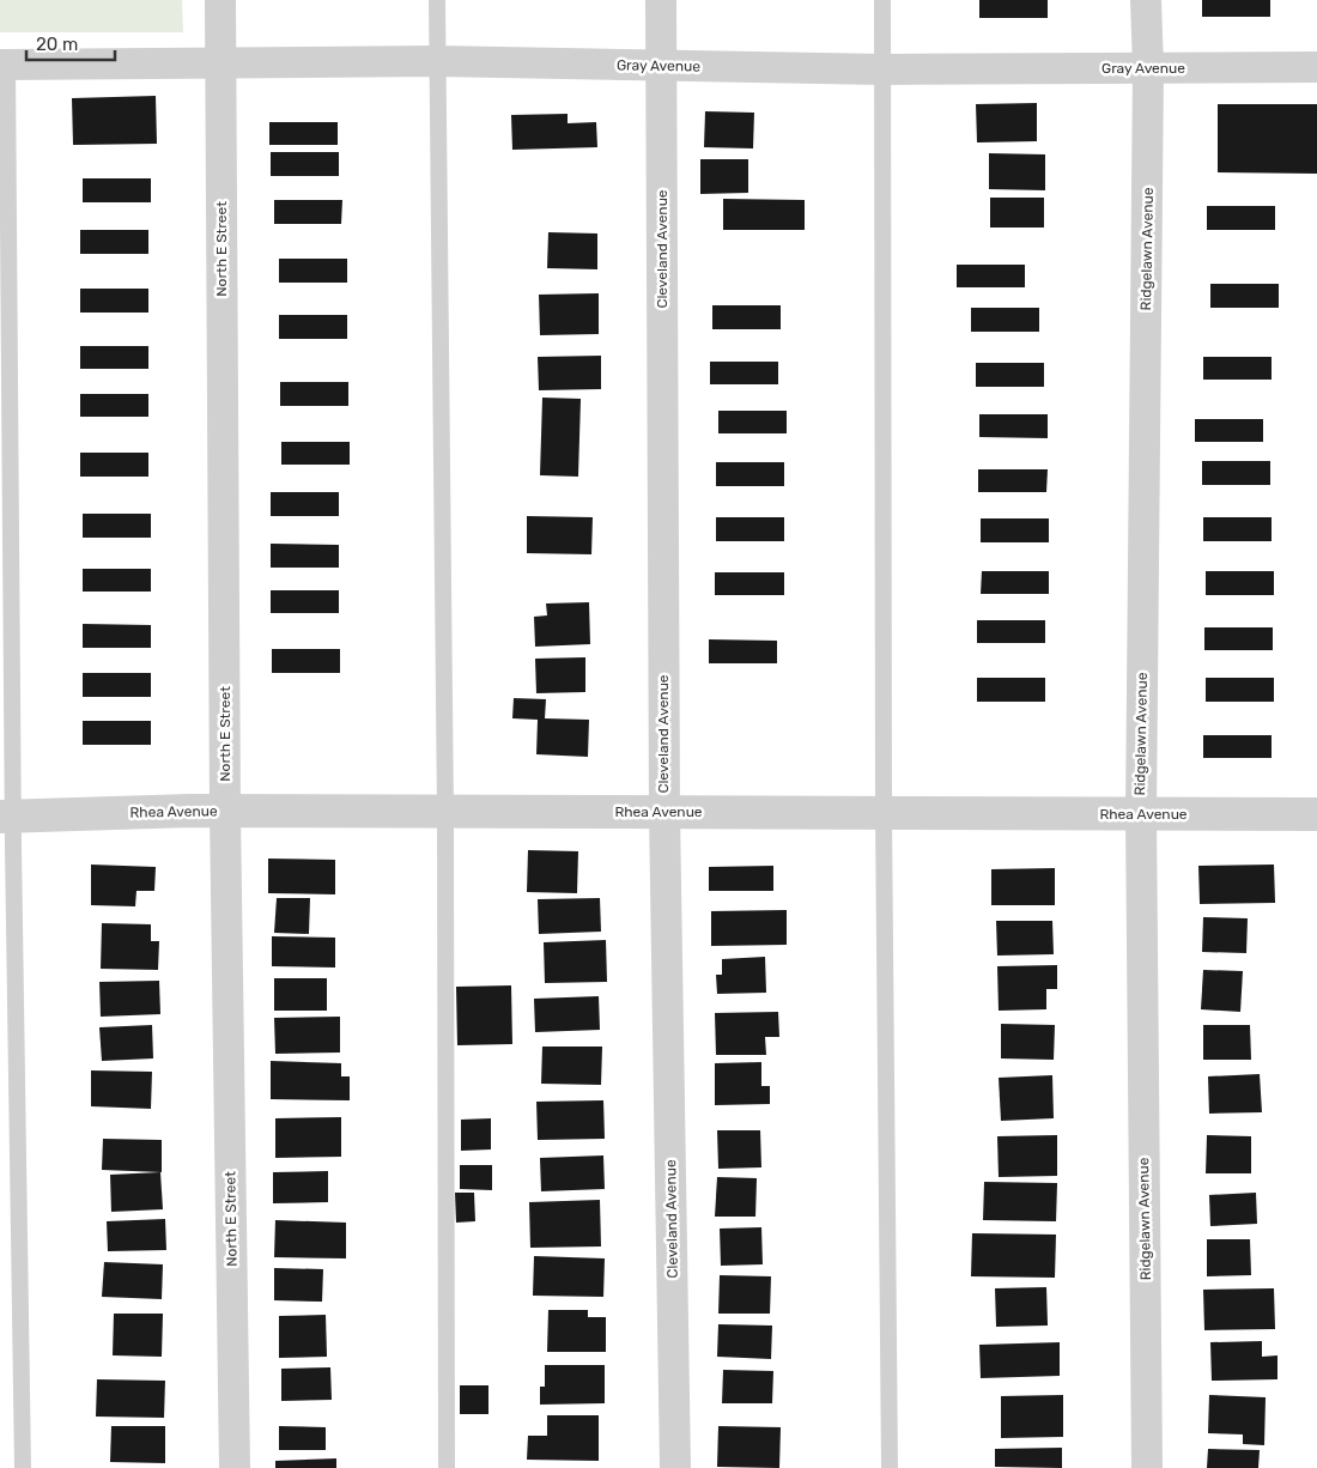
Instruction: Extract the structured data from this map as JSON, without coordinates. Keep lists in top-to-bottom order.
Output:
{
  "streets": {
    "street": [
      "Gray Avenue",
      "North E Street",
      "Cleveland Avenue",
      "Ridgelawn Avenue",
      "Rhea Avenue"
    ]
  },
  "crossings": [
    ["Gray Avenue", "North E Street"],
    ["Gray Avenue", "Cleveland Avenue"],
    ["Gray Avenue", "Ridgelawn Avenue"],
    ["North E Street", "Rhea Avenue"],
    ["Cleveland Avenue", "Rhea Avenue"],
    ["Ridgelawn Avenue", "Rhea Avenue"]
  ],
  "scale_bar": "20 m"
}
